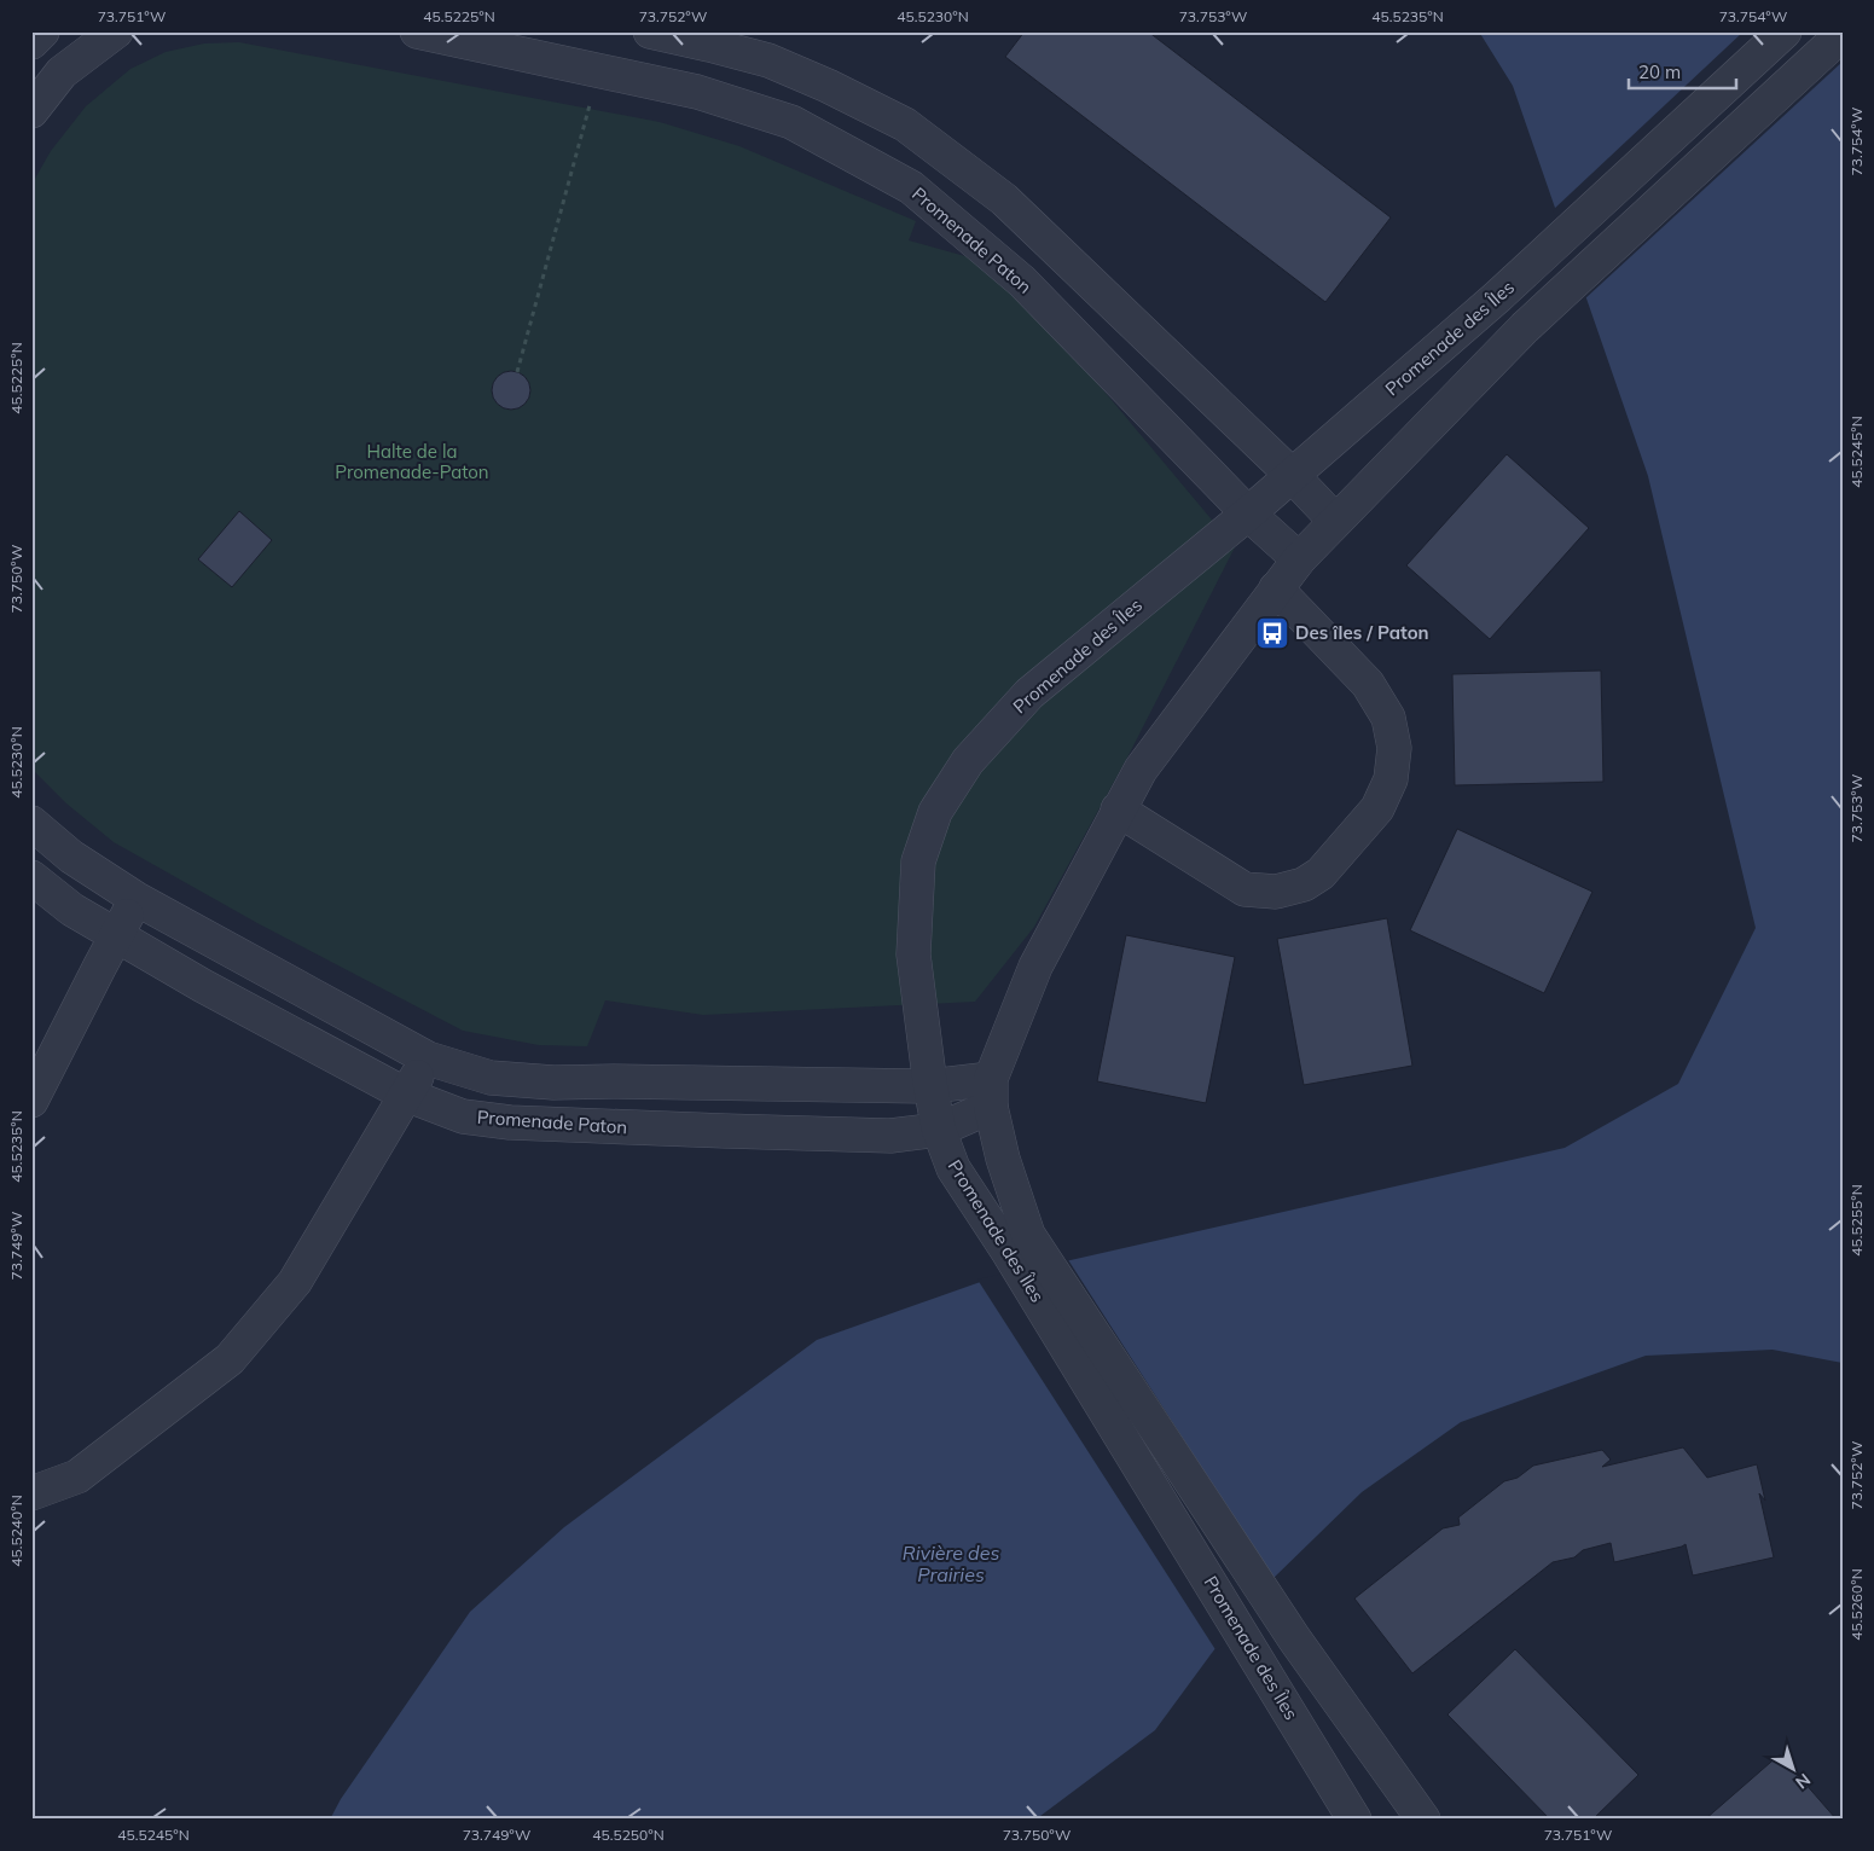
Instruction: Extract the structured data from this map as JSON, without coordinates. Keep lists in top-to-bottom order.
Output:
{
  "streets": {
    "street": ["Promenade Paton", "Promenade des Îles"]
  },
  "crossings": [
    ["Promenade Paton", "Promenade des Îles"]
  ],
  "water": ["Rivière des Prairies"],
  "parks": ["Halte de la Promenade-Paton"],
  "places": {
    "bus stop": ["Des îles / Paton"]
  },
  "scale_bar": "20 m",
  "north": "bottom right",
  "coordinates": [
    "73.751°W",
    "45.5225°N",
    "73.752°W",
    "45.5230°N",
    "73.753°W",
    "45.5235°N",
    "73.754°W",
    "45.5245°N",
    "73.750°W",
    "45.5255°N",
    "73.749°W",
    "45.5240°N",
    "45.5260°N",
    "45.5250°N"
  ]
}
